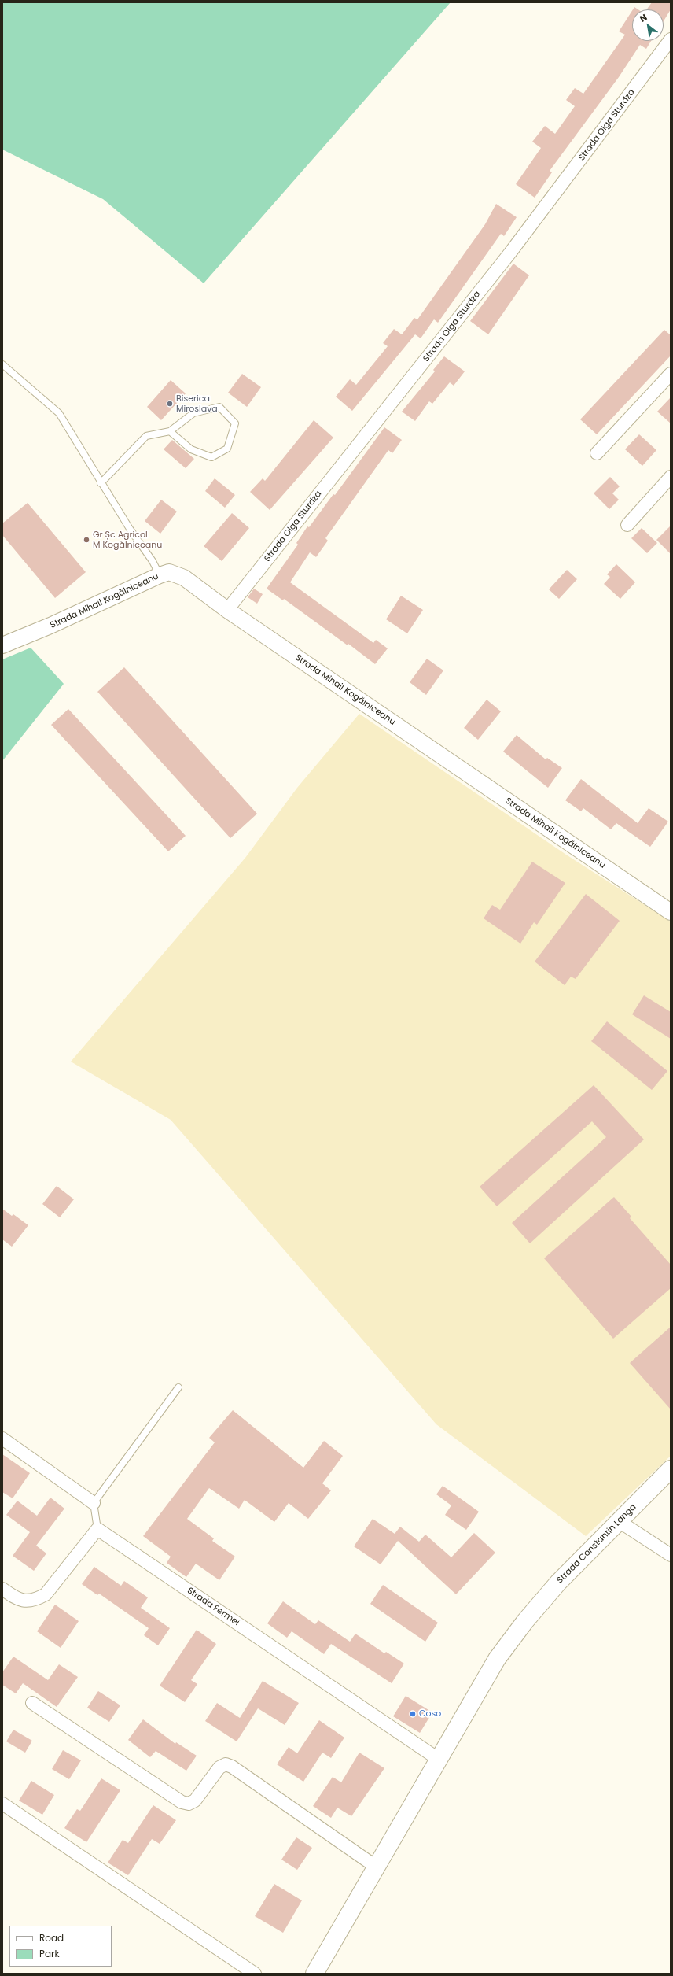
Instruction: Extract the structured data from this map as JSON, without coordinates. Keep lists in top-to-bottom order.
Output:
{
  "streets": {
    "main road": ["Strada Constantin Langa"],
    "street": ["Strada Olga Sturdza", "Strada Mihail Kogălniceanu", "Strada Fermei"]
  },
  "crossings": [
    ["Strada Olga Sturdza", "Strada Mihail Kogălniceanu"],
    ["Strada Constantin Langa", "Strada Fermei"]
  ],
  "places": ["Biserica Miroslava", "Gr Șc Agricol M Kogălniceanu", "Coso"],
  "legend": ["Road", "Park"],
  "north": "top left"
}
